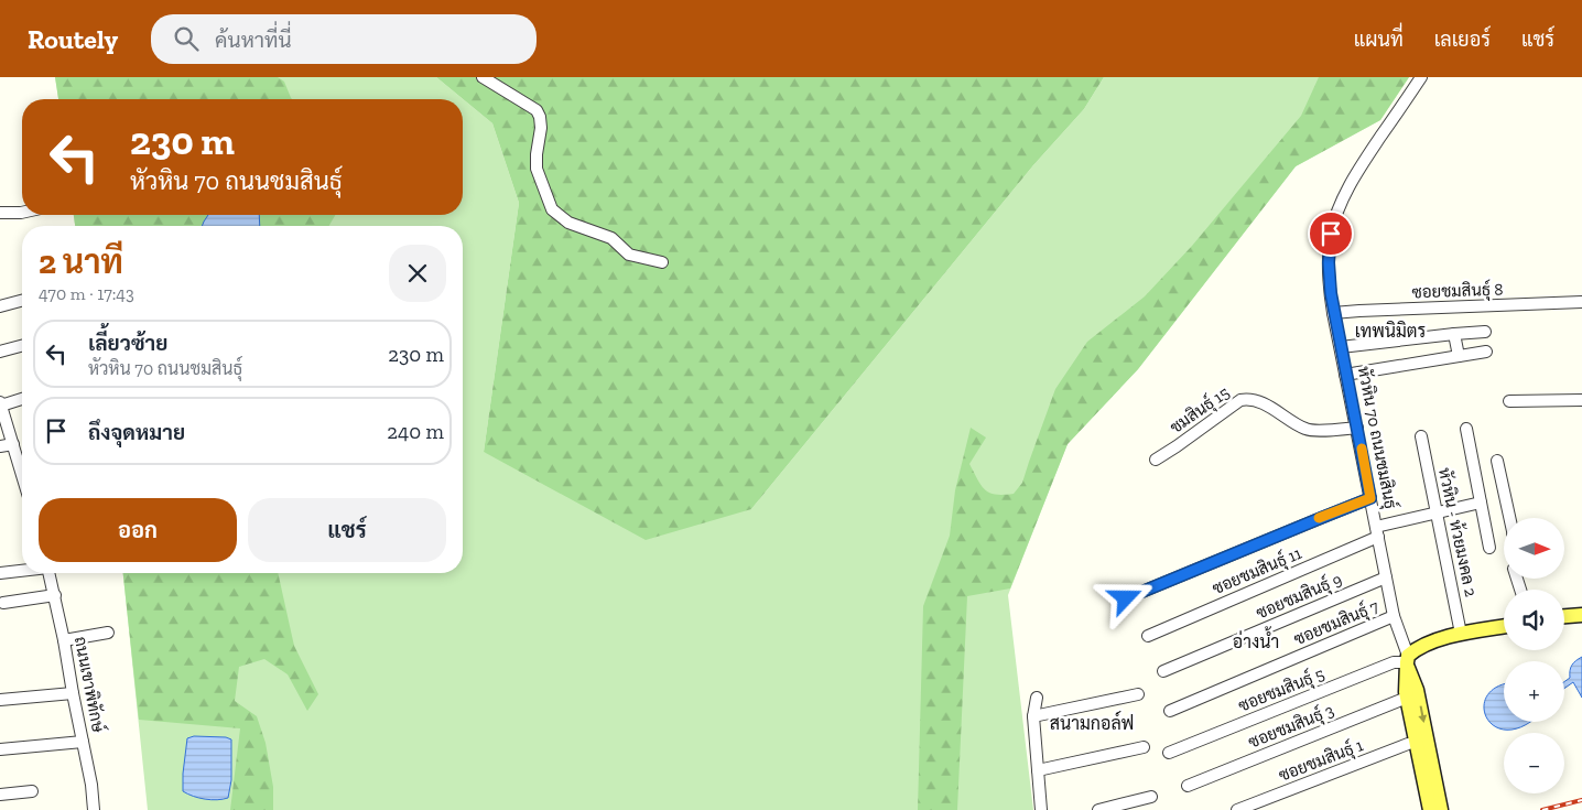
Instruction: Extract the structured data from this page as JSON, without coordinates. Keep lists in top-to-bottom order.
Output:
{
  "streets": {
    "main road": ["หัวหิน 70 ถนนชมสินธุ์"],
    "street": [
      "ซอยชมสินธุ์ 8",
      "ชมสินธุ์ 15",
      "หัวหิน - ห้วยมงคล 2",
      "ซอยชมสินธุ์ 11",
      "ซอยชมสินธุ์ 9",
      "ซอยชมสินธุ์ 7",
      "ถนนเขาพิทักษ์",
      "ซอยชมสินธุ์ 5",
      "ซอยชมสินธุ์ 3",
      "ซอยชมสินธุ์ 1"
    ]
  },
  "crossings": [
    ["ซอยชมสินธุ์ 8", "หัวหิน 70 ถนนชมสินธุ์"],
    ["ชมสินธุ์ 15", "หัวหิน 70 ถนนชมสินธุ์"],
    ["หัวหิน 70 ถนนชมสินธุ์", "ซอยชมสินธุ์ 11"],
    ["หัวหิน 70 ถนนชมสินธุ์", "ซอยชมสินธุ์ 9"],
    ["หัวหิน 70 ถนนชมสินธุ์", "ซอยชมสินธุ์ 7"],
    ["หัวหิน 70 ถนนชมสินธุ์", "ซอยชมสินธุ์ 5"],
    ["หัวหิน 70 ถนนชมสินธุ์", "ซอยชมสินธุ์ 3"],
    ["หัวหิน 70 ถนนชมสินธุ์", "ซอยชมสินธุ์ 1"],
    ["หัวหิน - ห้วยมงคล 2", "ซอยชมสินธุ์ 11"]
  ],
  "districts": ["เทพนิมิตร", "อ่างน้ำ", "สนามกอล์ฟ"],
  "north": "right",
  "page": {
    "header": "Routely",
    "search": "ค้นหาที่นี่",
    "nav": ["แผนที่", "เลเยอร์", "แชร์"],
    "turn": ["230 m", "หัวหิน 70 ถนนชมสินธุ์"],
    "heading": ["2 นาที", "470 m · 17:43"],
    "list": [
      {
        "name": "เลี้ยวซ้าย",
        "note": "หัวหิน 70 ถนนชมสินธุ์",
        "value": "230 m"
      },
      {
        "name": "ถึงจุดหมาย",
        "value": "240 m"
      }
    ],
    "buttons": ["ออก", "แชร์"],
    "map_buttons": ["+", "−"]
  }
}
